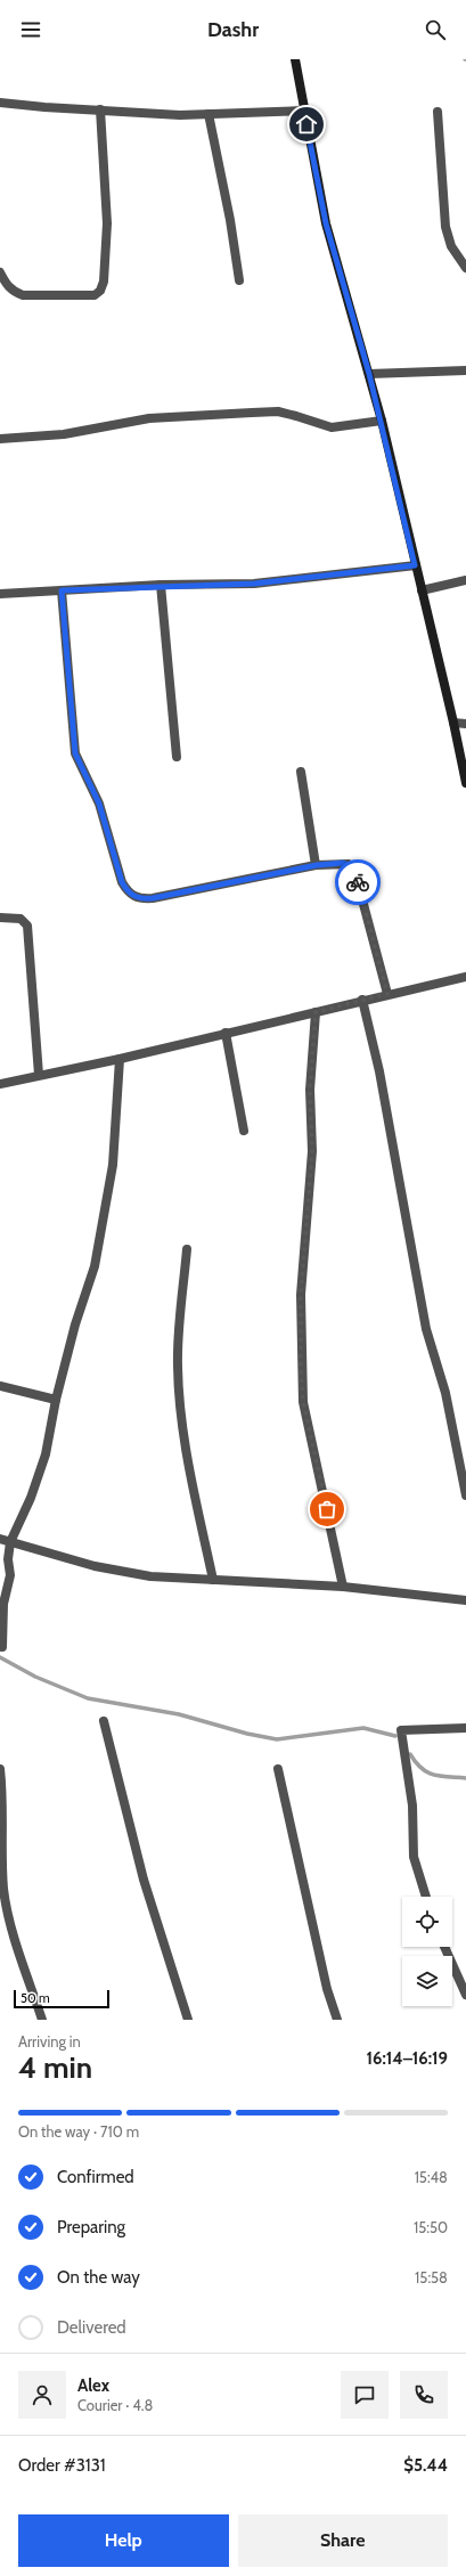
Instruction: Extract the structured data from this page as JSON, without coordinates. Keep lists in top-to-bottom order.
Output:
{
  "scale_bar": "50 m",
  "page": {
    "header": "Dashr",
    "scale": "50 m",
    "heading": ["4 min", "Arriving in", "16:14–16:19"],
    "panel": [
      "Alex",
      "Courier · 4.8",
      "Order #3131",
      "$5.44"
    ],
    "bar": "On the way · 710 m",
    "list": [
      ["Confirmed", "15:48"],
      ["Preparing", "15:50"],
      ["On the way", "15:58"],
      "Delivered"
    ],
    "buttons": ["Help", "Share"]
  }
}
